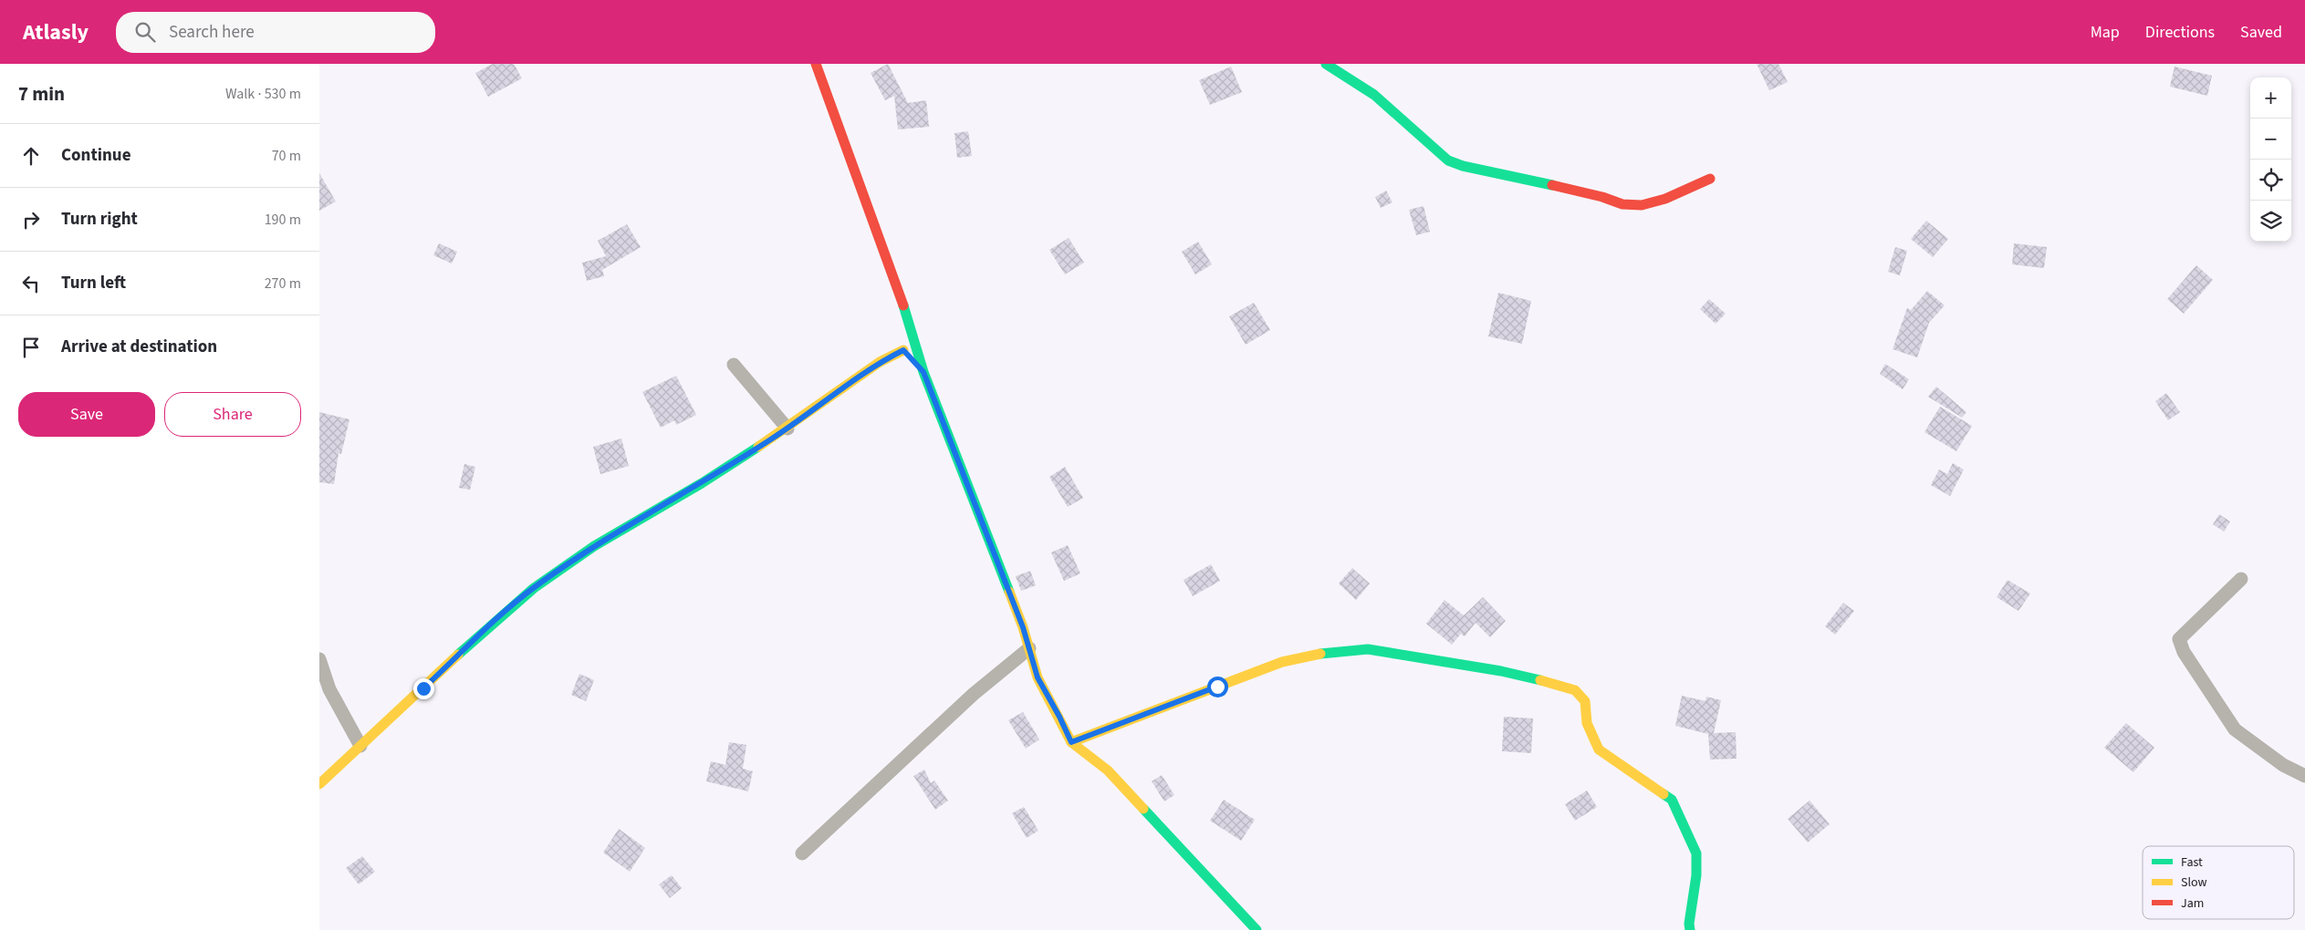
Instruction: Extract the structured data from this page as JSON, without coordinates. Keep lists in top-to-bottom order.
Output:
{
  "legend": ["Fast", "Slow", "Jam"],
  "page": {
    "header": "Atlasly",
    "search": "Search here",
    "nav": ["Map", "Directions", "Saved"],
    "heading": ["7 min", "Walk · 530 m"],
    "map_buttons": ["+", "−"],
    "list": [
      ["Continue", "70 m"],
      ["Turn right", "190 m"],
      ["Turn left", "270 m"],
      "Arrive at destination"
    ],
    "buttons": ["Save", "Share"]
  }
}
